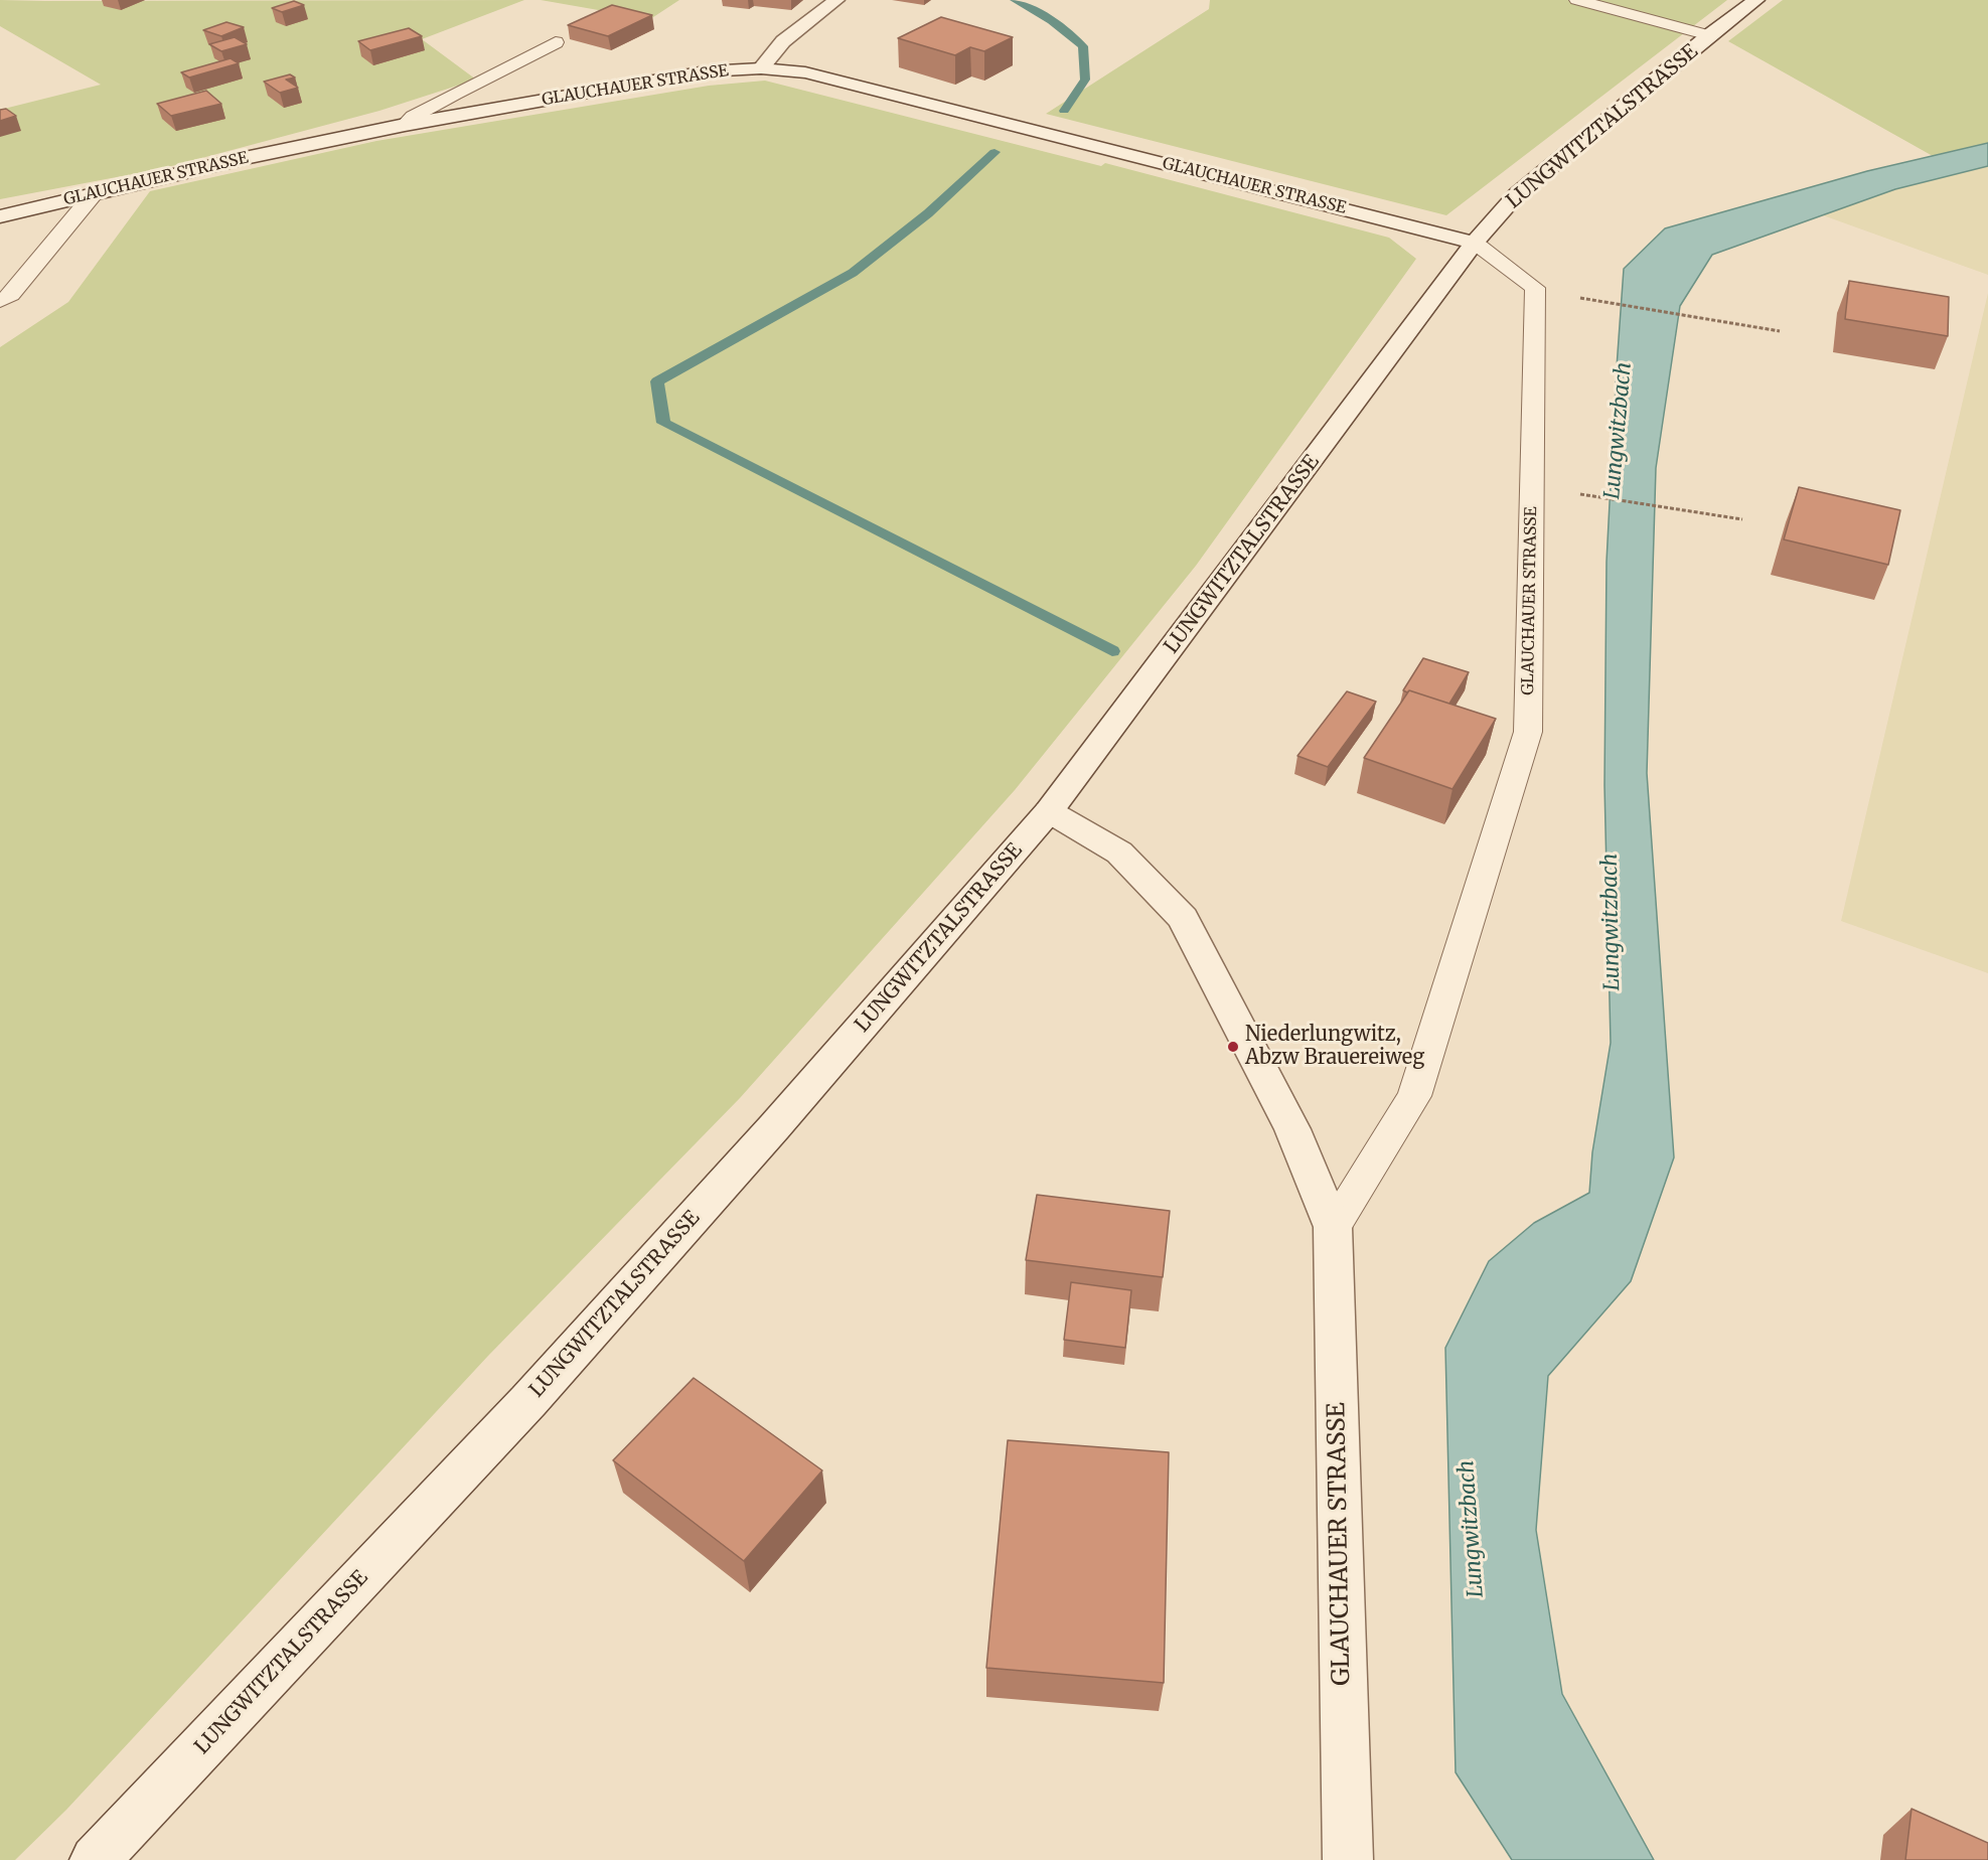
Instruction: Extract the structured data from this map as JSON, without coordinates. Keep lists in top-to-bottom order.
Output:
{
  "streets": {
    "street": ["GLAUCHAUER STRASSE", "LUNGWITZTALSTRASSE"]
  },
  "crossings": [
    ["GLAUCHAUER STRASSE", "LUNGWITZTALSTRASSE"]
  ],
  "water": ["Lungwitzbach"],
  "places": ["Niederlungwitz, Abzw Brauereiweg"]
}
